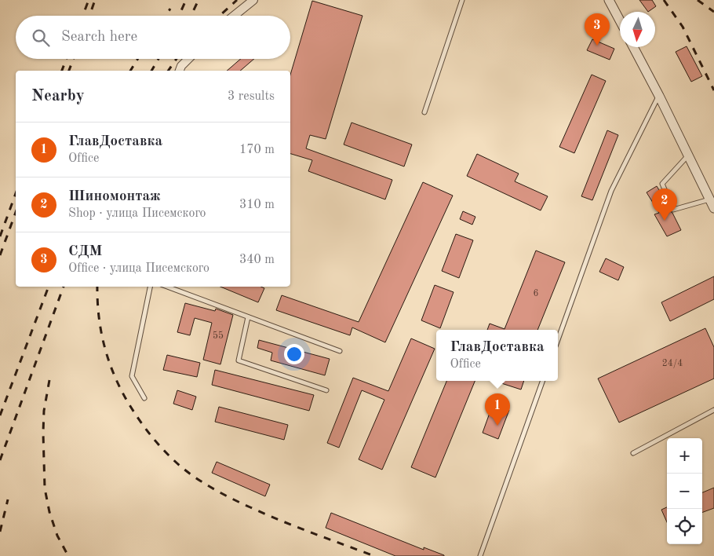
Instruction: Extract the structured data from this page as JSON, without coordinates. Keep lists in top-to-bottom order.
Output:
{
  "house_numbers": ["6", "55", "24/4"],
  "north": "bottom",
  "page": {
    "pins": ["3", "2", "1"],
    "search": "Search here",
    "heading": ["Nearby", "3 results"],
    "list": [
      {
        "mark": "1",
        "name": "ГлавДоставка",
        "note": "Office",
        "value": "170 m"
      },
      {
        "mark": "2",
        "name": "Шиномонтаж",
        "note": "Shop · улица Писемского",
        "value": "310 m"
      },
      {
        "mark": "3",
        "name": "СДМ",
        "note": "Office · улица Писемского",
        "value": "340 m"
      }
    ],
    "popup": ["ГлавДоставка", "Office"],
    "map_buttons": ["+", "−"]
  }
}
